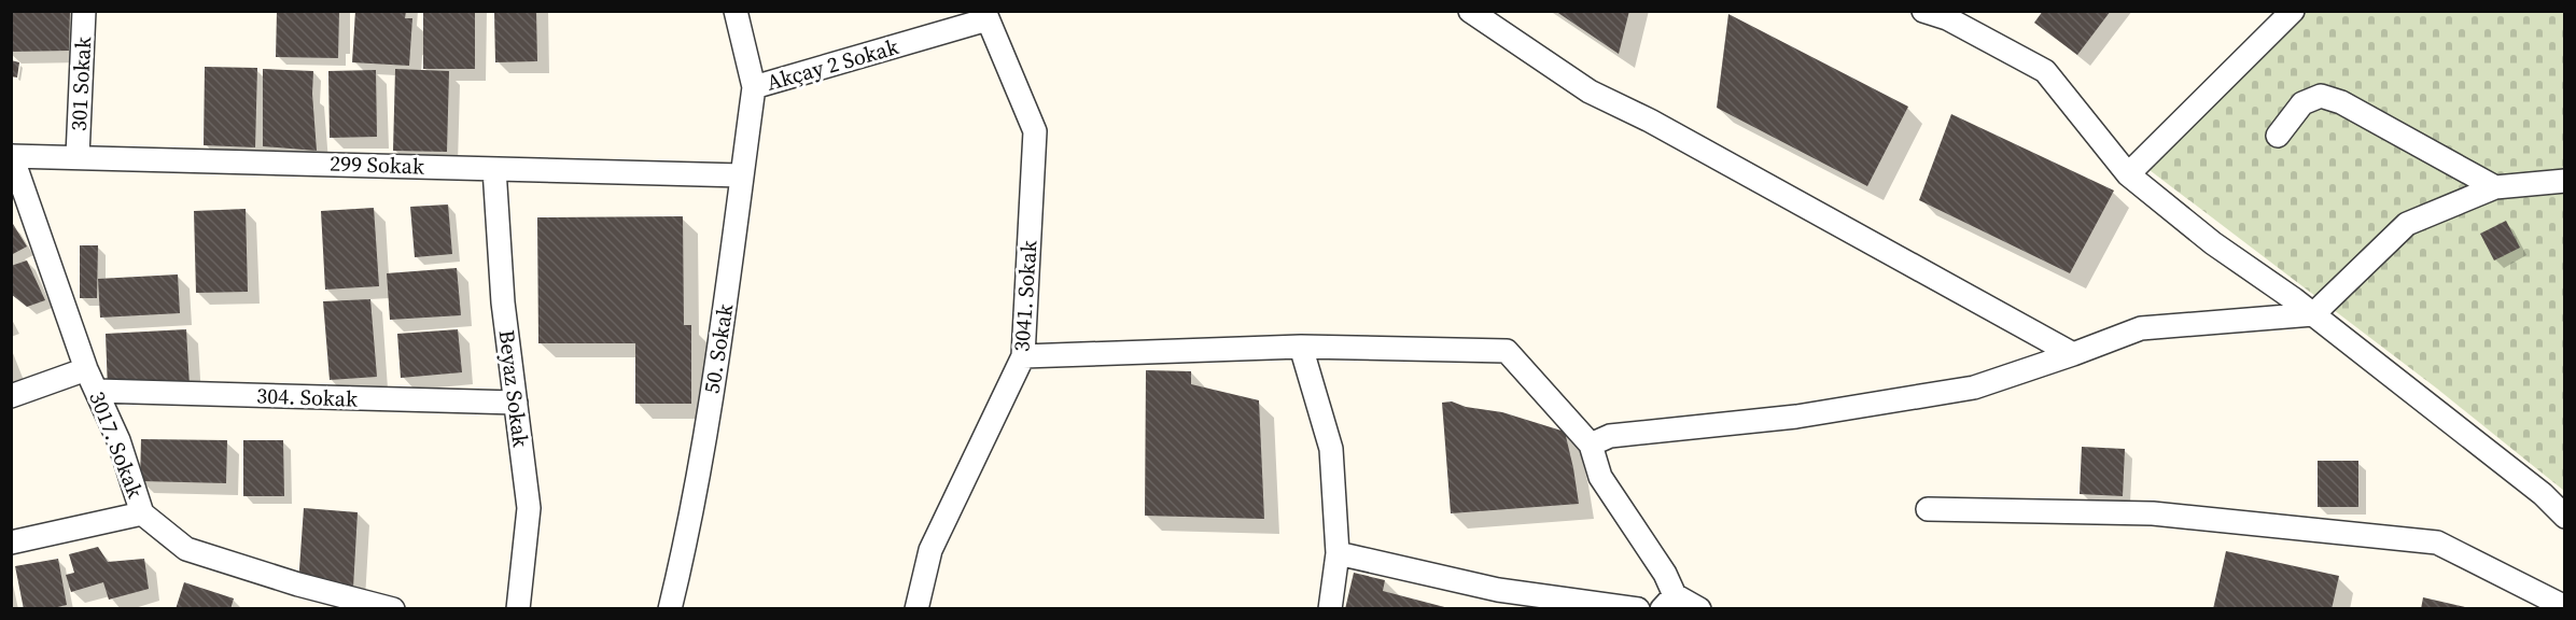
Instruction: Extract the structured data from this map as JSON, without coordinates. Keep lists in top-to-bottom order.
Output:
{
  "streets": {
    "street": [
      "Akçay 2 Sokak",
      "301 Sokak",
      "299 Sokak",
      "3041. Sokak",
      "50. Sokak",
      "Beyaz Sokak",
      "304. Sokak",
      "3017. Sokak"
    ]
  },
  "crossings": [
    ["Akçay 2 Sokak", "3041. Sokak"],
    ["Akçay 2 Sokak", "50. Sokak"],
    ["301 Sokak", "299 Sokak"],
    ["299 Sokak", "50. Sokak"],
    ["299 Sokak", "Beyaz Sokak"],
    ["299 Sokak", "3017. Sokak"],
    ["Beyaz Sokak", "304. Sokak"],
    ["304. Sokak", "3017. Sokak"]
  ]
}
